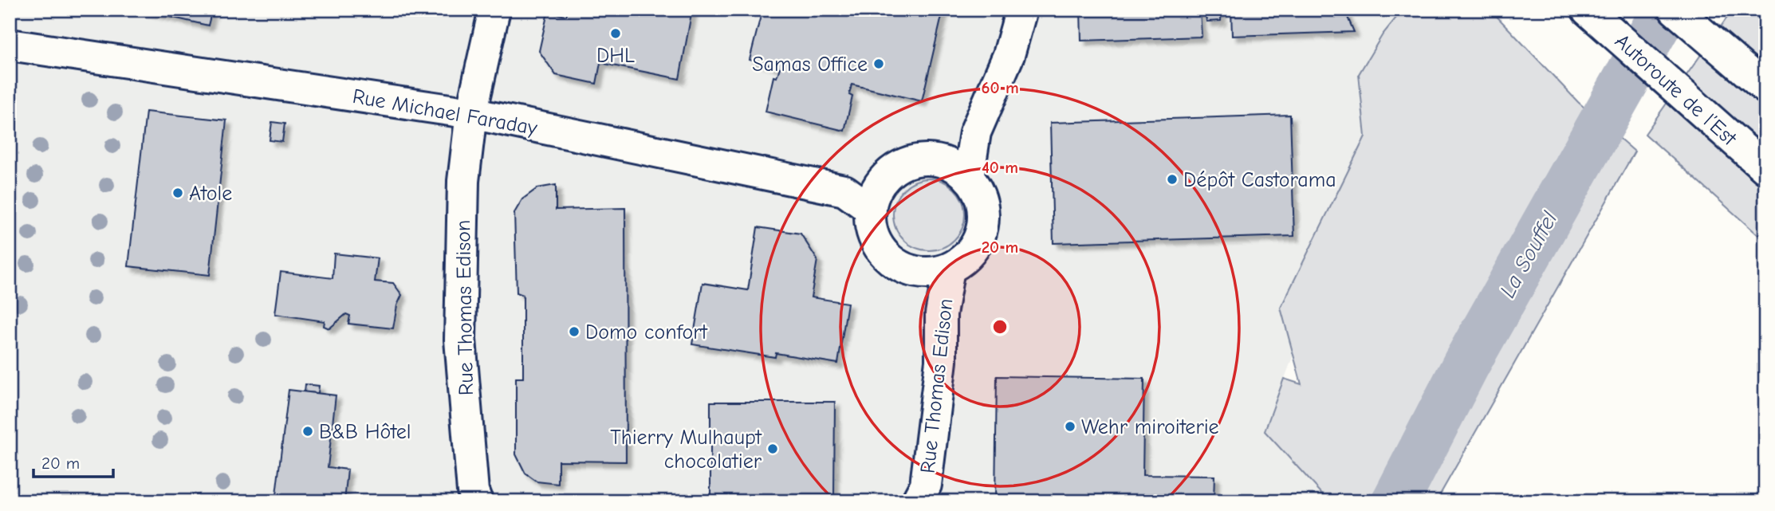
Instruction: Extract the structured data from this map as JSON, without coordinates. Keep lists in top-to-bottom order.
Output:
{
  "streets": {
    "main road": ["Autoroute de l’Est", "Rue Michael Faraday", "Rue Thomas Edison"]
  },
  "crossings": [
    ["Rue Michael Faraday", "Rue Thomas Edison"]
  ],
  "water": ["La Souffel"],
  "places": [
    "DHL",
    "Samas Office",
    "Dépôt Castorama",
    "Atole",
    "Domo confort",
    "Wehr miroiterie",
    "B&B Hôtel",
    "Thierry Mulhaupt chocolatier"
  ],
  "scale_bar": "20 m",
  "rings": ["60 m", "40 m", "20 m"]
}
